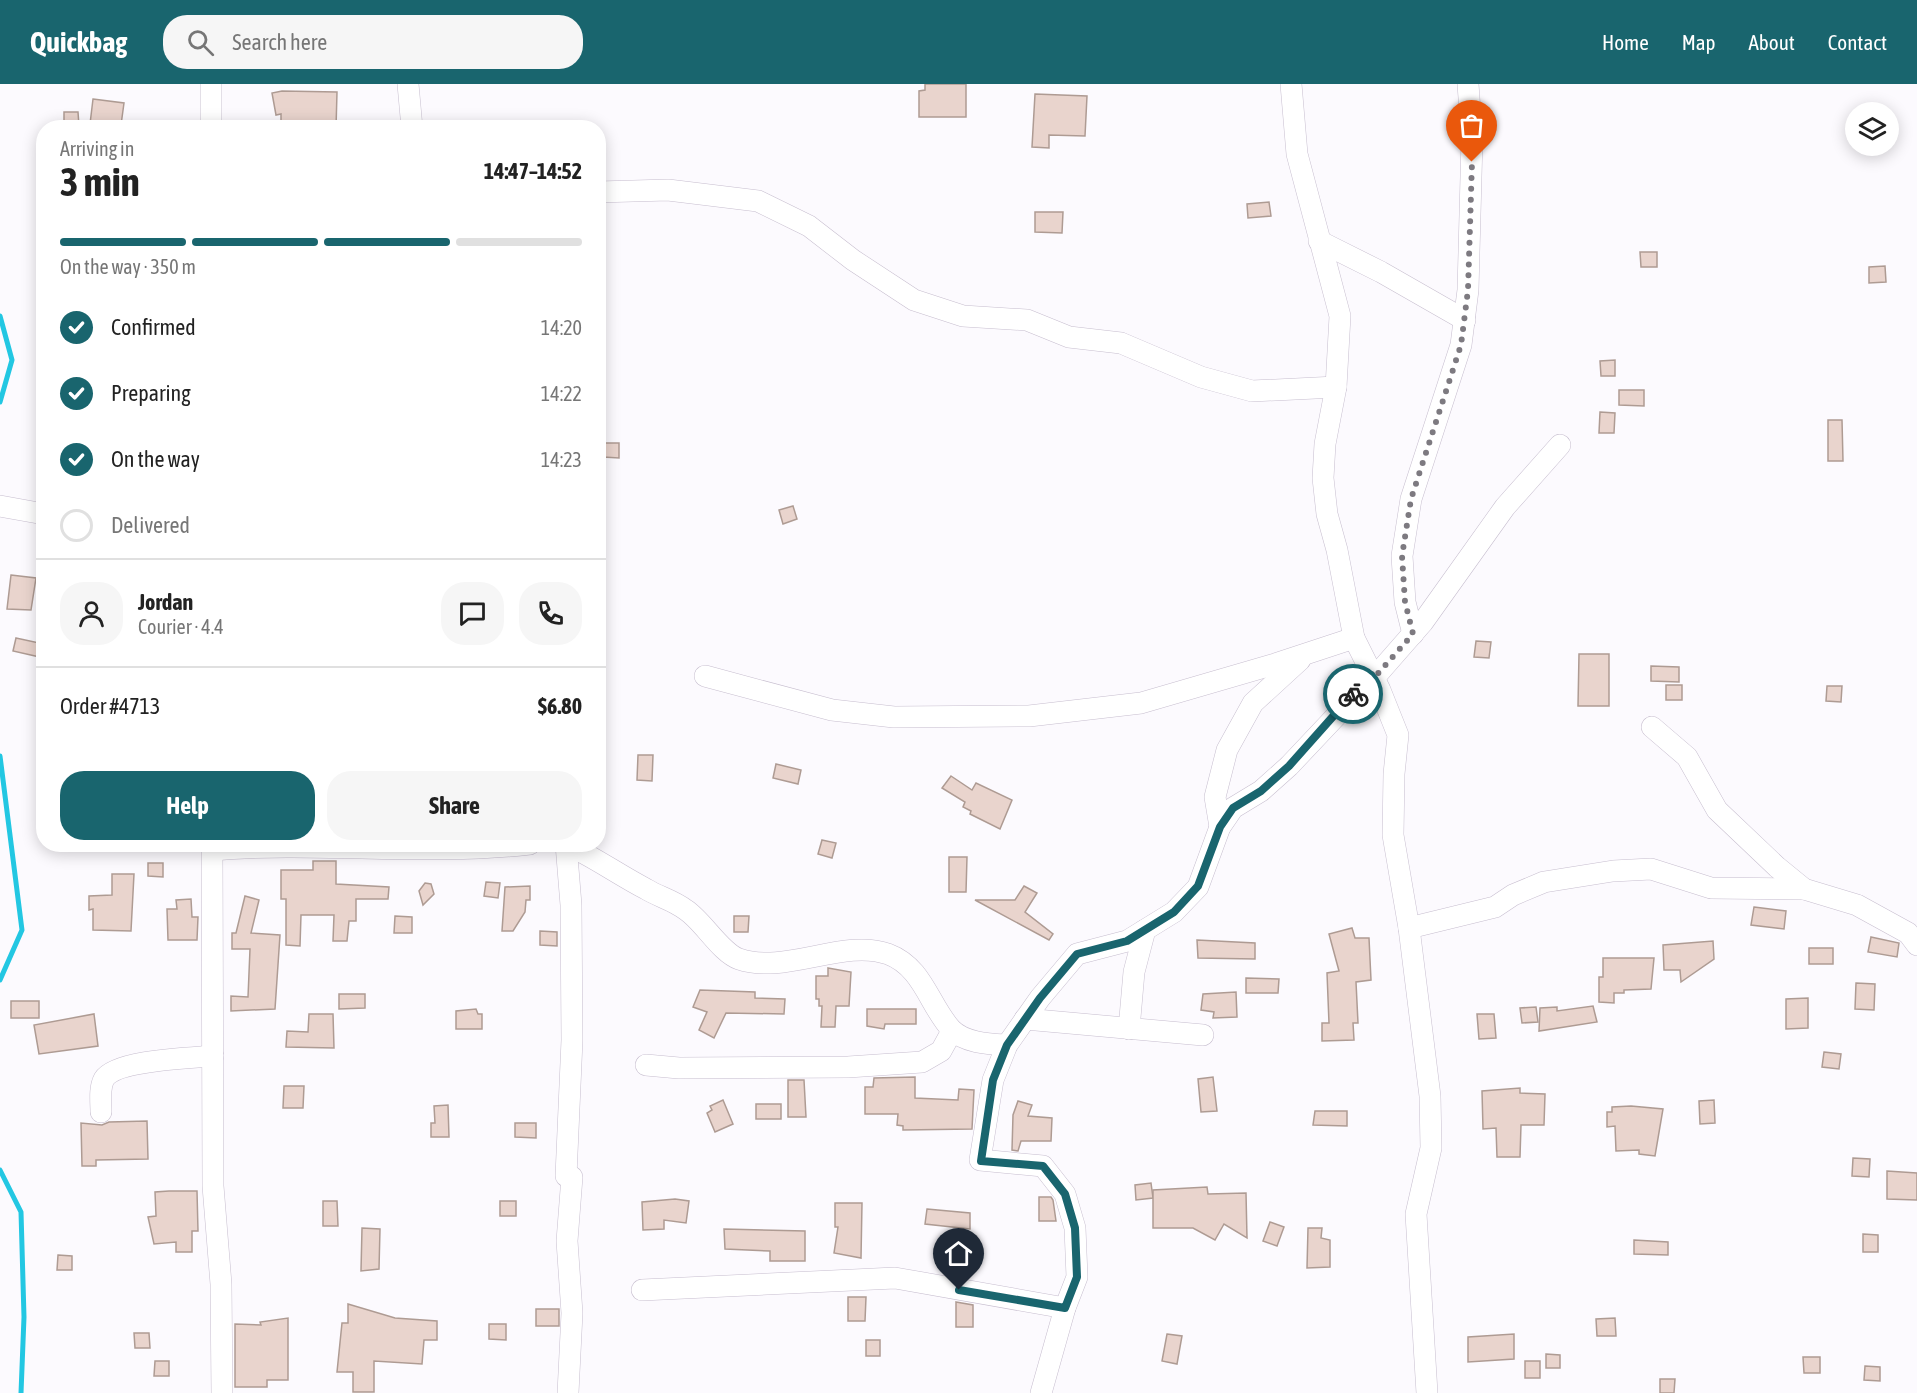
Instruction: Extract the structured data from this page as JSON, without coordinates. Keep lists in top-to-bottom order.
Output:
{
  "page": {
    "header": "Quickbag",
    "search": "Search here",
    "nav": [
      "Home",
      "Map",
      "About",
      "Contact"
    ],
    "heading": ["3 min", "Arriving in", "14:47–14:52"],
    "panel": [
      "Jordan",
      "Courier · 4.4",
      "Order #4713",
      "$6.80"
    ],
    "bar": "On the way · 350 m",
    "list": [
      ["Confirmed", "14:20"],
      ["Preparing", "14:22"],
      ["On the way", "14:23"],
      "Delivered"
    ],
    "buttons": ["Help", "Share"]
  }
}
